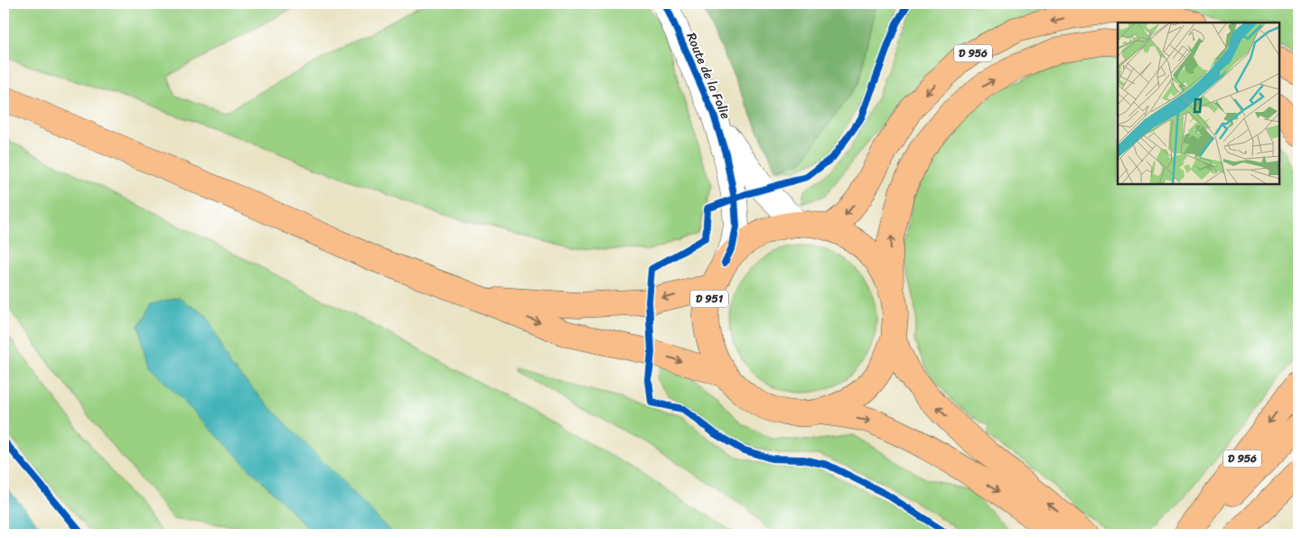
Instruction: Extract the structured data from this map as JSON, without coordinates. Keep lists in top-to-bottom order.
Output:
{
  "streets": {
    "main road": ["D 956", "D 951"],
    "street": ["Route de la Folie"]
  },
  "crossings": [
    ["D 956", "D 951"],
    ["Route de la Folie", "D 951"]
  ]
}
